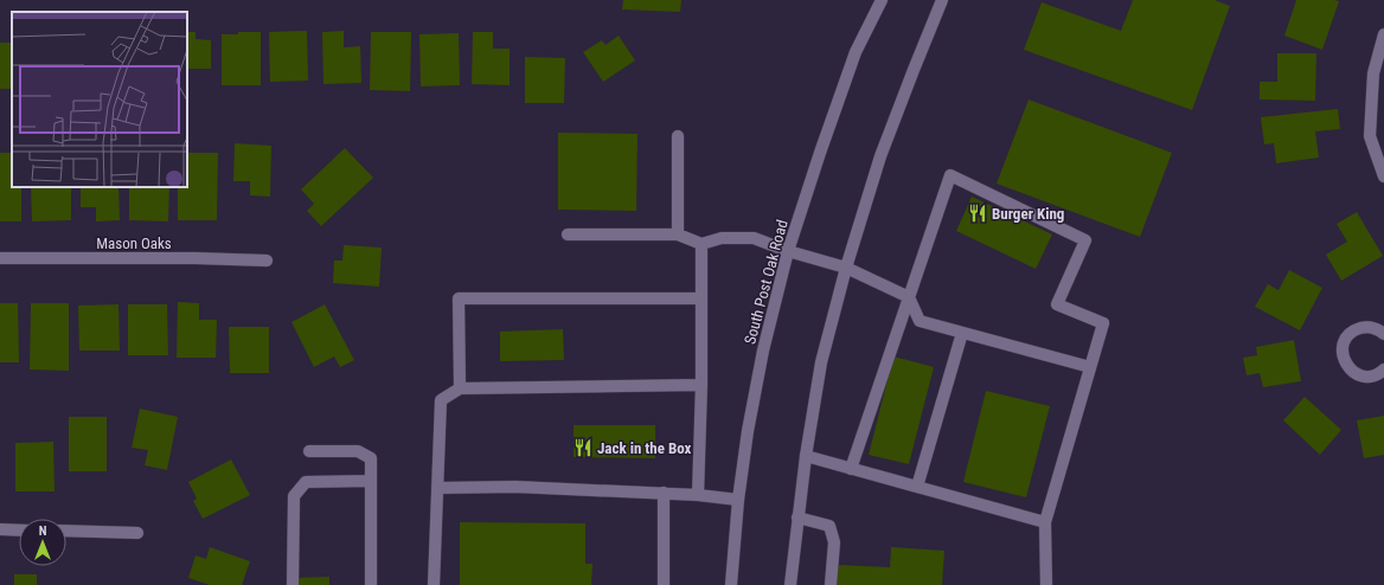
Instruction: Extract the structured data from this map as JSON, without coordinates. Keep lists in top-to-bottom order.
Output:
{
  "streets": {
    "main road": ["Mason Oaks", "South Post Oak Road"]
  },
  "places": {
    "restaurant": ["Burger King", "Jack in the Box"]
  },
  "north": "top"
}
